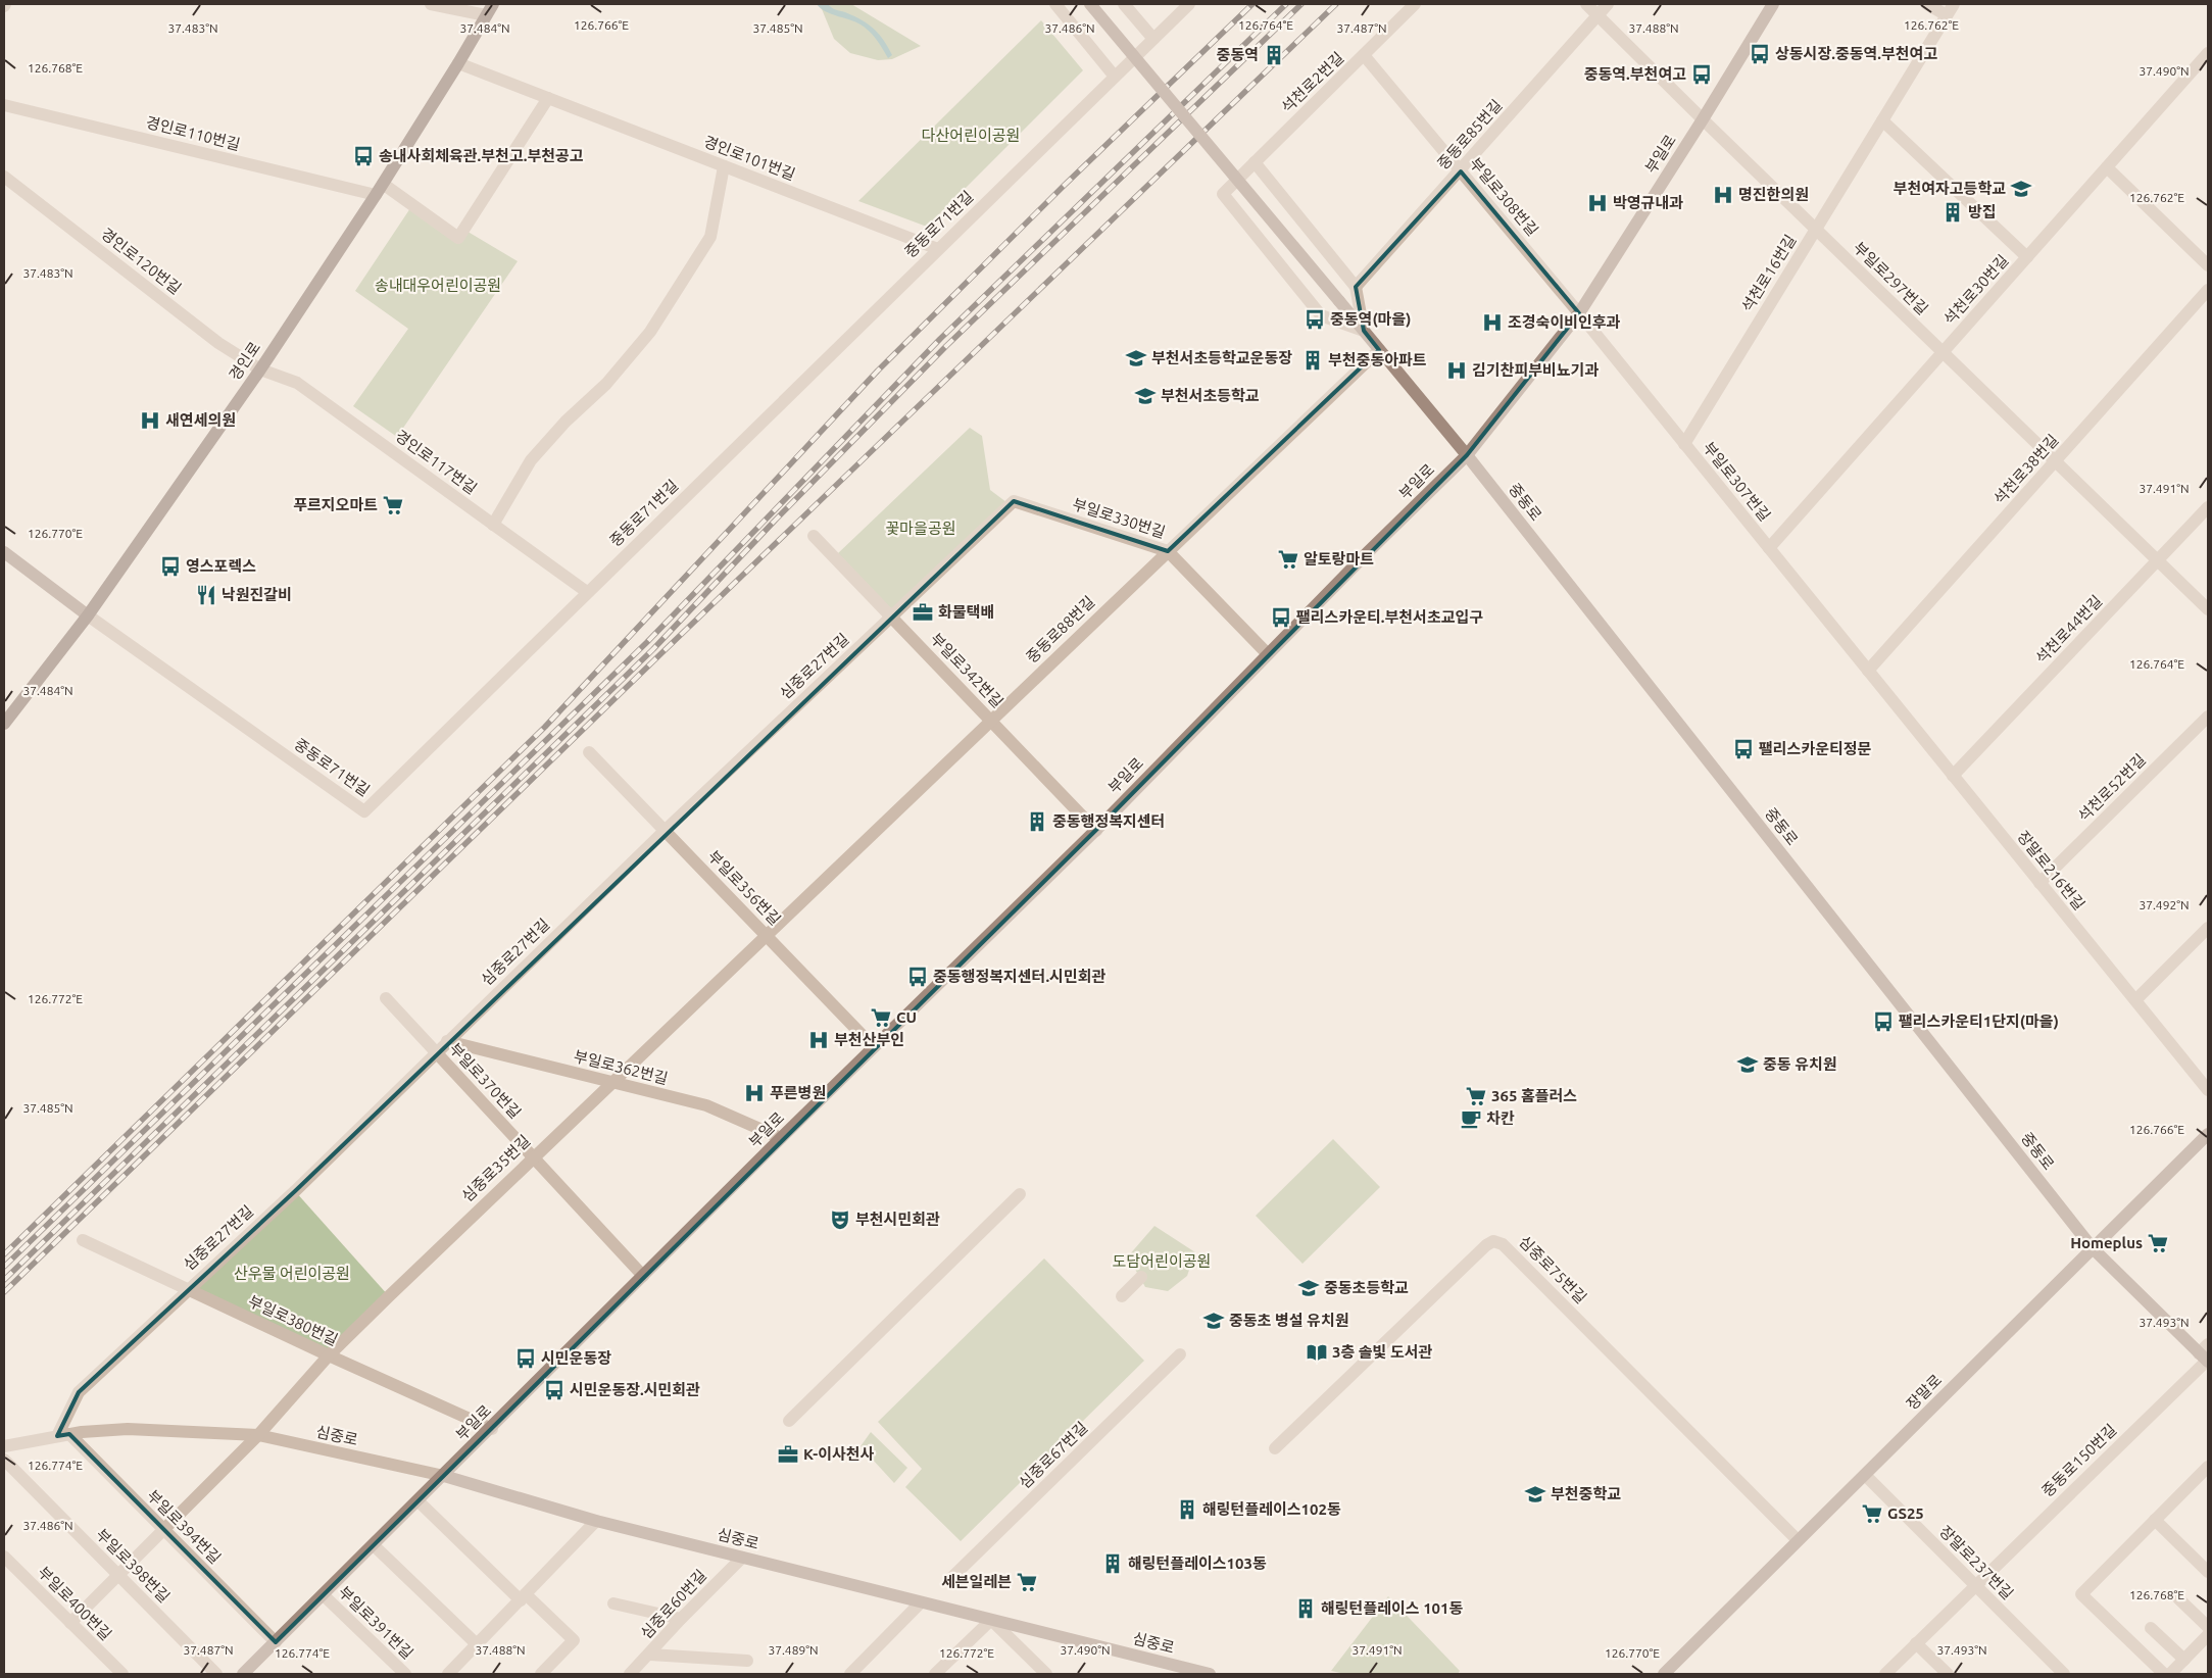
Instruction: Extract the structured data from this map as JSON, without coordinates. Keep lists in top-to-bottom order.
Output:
{
  "streets": {
    "main road": ["경인로"],
    "street": [
      "석천로2번길",
      "경인로110번길",
      "중동로85번길",
      "부일로",
      "경인로101번길",
      "부일로308번길",
      "중동로71번길",
      "경인로120번길",
      "석천로16번길",
      "부일로297번길",
      "석천로30번길",
      "경인로117번길",
      "석천로38번길",
      "부일로307번길",
      "중동로",
      "부일로330번길",
      "중동로88번길",
      "석천로44번길",
      "심중로27번길",
      "부일로342번길",
      "석천로52번길",
      "장말로216번길",
      "부일로356번길",
      "부일로362번길",
      "부일로370번길",
      "심중로35번길",
      "심중로75번길",
      "부일로380번길",
      "장말로",
      "심중로",
      "심중로67번길",
      "중동로150번길",
      "부일로394번길",
      "장말로237번길",
      "부일로398번길",
      "부일로400번길",
      "심중로60번길",
      "부일로391번길"
    ]
  },
  "crossings": [
    ["석천로2번길", "부일로308번길"],
    ["석천로2번길", "중동로"],
    ["경인로110번길", "경인로"],
    ["중동로85번길", "부일로308번길"],
    ["중동로85번길", "부일로297번길"],
    ["부일로", "부일로308번길"],
    ["부일로", "부일로297번길"],
    ["부일로", "부일로307번길"],
    ["부일로", "중동로"],
    ["부일로", "부일로330번길"],
    ["부일로", "부일로342번길"],
    ["부일로", "부일로356번길"],
    ["부일로", "부일로362번길"],
    ["부일로", "부일로370번길"],
    ["부일로", "부일로380번길"],
    ["부일로", "심중로"],
    ["부일로", "부일로394번길"],
    ["부일로", "부일로391번길"],
    ["경인로101번길", "중동로71번길"],
    ["경인로101번길", "경인로"],
    ["부일로308번길", "부일로307번길"],
    ["중동로71번길", "경인로"],
    ["중동로71번길", "경인로117번길"],
    ["경인로120번길", "경인로"],
    ["경인로120번길", "경인로117번길"],
    ["석천로16번길", "부일로297번길"],
    ["석천로16번길", "부일로307번길"],
    ["부일로297번길", "석천로30번길"],
    ["부일로297번길", "석천로38번길"],
    ["부일로297번길", "석천로44번길"],
    ["석천로30번길", "부일로307번길"],
    ["경인로", "경인로117번길"],
    ["석천로38번길", "부일로307번길"],
    ["석천로38번길", "장말로216번길"],
    ["부일로307번길", "장말로216번길"],
    ["중동로", "중동로88번길"],
    ["중동로", "장말로"],
    ["중동로", "중동로150번길"],
    ["부일로330번길", "중동로88번길"],
    ["부일로330번길", "심중로27번길"],
    ["중동로88번길", "부일로342번길"],
    ["중동로88번길", "부일로356번길"],
    ["중동로88번길", "심중로35번길"],
    ["석천로44번길", "장말로216번길"],
    ["심중로27번길", "부일로342번길"],
    ["심중로27번길", "부일로356번길"],
    ["심중로27번길", "부일로362번길"],
    ["심중로27번길", "부일로370번길"],
    ["심중로27번길", "부일로380번길"],
    ["심중로27번길", "심중로"],
    ["심중로27번길", "부일로394번길"],
    ["석천로52번길", "장말로216번길"],
    ["부일로356번길", "심중로35번길"],
    ["부일로362번길", "심중로35번길"],
    ["부일로370번길", "심중로35번길"],
    ["심중로35번길", "부일로380번길"],
    ["심중로35번길", "심중로"],
    ["심중로75번길", "장말로"],
    ["장말로", "장말로237번길"],
    ["심중로", "부일로394번길"],
    ["심중로", "심중로60번길"],
    ["중동로150번길", "장말로237번길"]
  ],
  "parks": [
    "다산어린이공원",
    "송내대우어린이공원",
    "꽃마을공원",
    "도담어린이공원",
    "산우물 어린이공원"
  ],
  "places": {
    "bus stop": [
      "상동시장.중동역.부천여고",
      "중동역.부천여고",
      "송내사회체육관.부천고.부천공고",
      "중동역(마을)",
      "영스포렉스",
      "팰리스카운티.부천서초교입구",
      "팰리스카운티정문",
      "중동행정복지센터.시민회관",
      "팰리스카운티1단지(마을)",
      "시민운동장",
      "시민운동장.시민회관"
    ],
    "building": [
      "중동역",
      "방집",
      "부천중동아파트",
      "중동행정복지센터",
      "해링턴플레이스102동",
      "해링턴플레이스103동",
      "해링턴플레이스 101동"
    ],
    "school or university": [
      "부천여자고등학교",
      "부천서초등학교운동장",
      "부천서초등학교",
      "중동 유치원",
      "중동초등학교",
      "중동초 병설 유치원",
      "부천중학교"
    ],
    "hospital": [
      "명진한의원",
      "박영규내과",
      "조경숙이비인후과",
      "김기찬피부비뇨기과",
      "새연세의원",
      "부천산부인",
      "푸른병원"
    ],
    "supermarket": [
      "푸르지오마트",
      "알토랑마트",
      "CU",
      "365 홈플러스",
      "Homeplus",
      "GS25",
      "세븐일레븐"
    ],
    "restaurant": ["낙원진갈비"],
    "office": ["화물택배", "K-이사천사"],
    "cafe": ["차칸"],
    "theatre": ["부천시민회관"],
    "library": ["3층 솔빛 도서관"]
  },
  "coordinates": [
    "126.766°E",
    "126.764°E",
    "126.762°E",
    "37.483°N",
    "37.484°N",
    "37.485°N",
    "37.486°N",
    "37.487°N",
    "37.488°N",
    "126.768°E",
    "37.490°N",
    "37.491°N",
    "126.770°E",
    "37.492°N",
    "126.772°E",
    "37.493°N",
    "126.774°E",
    "37.489°N"
  ]
}
